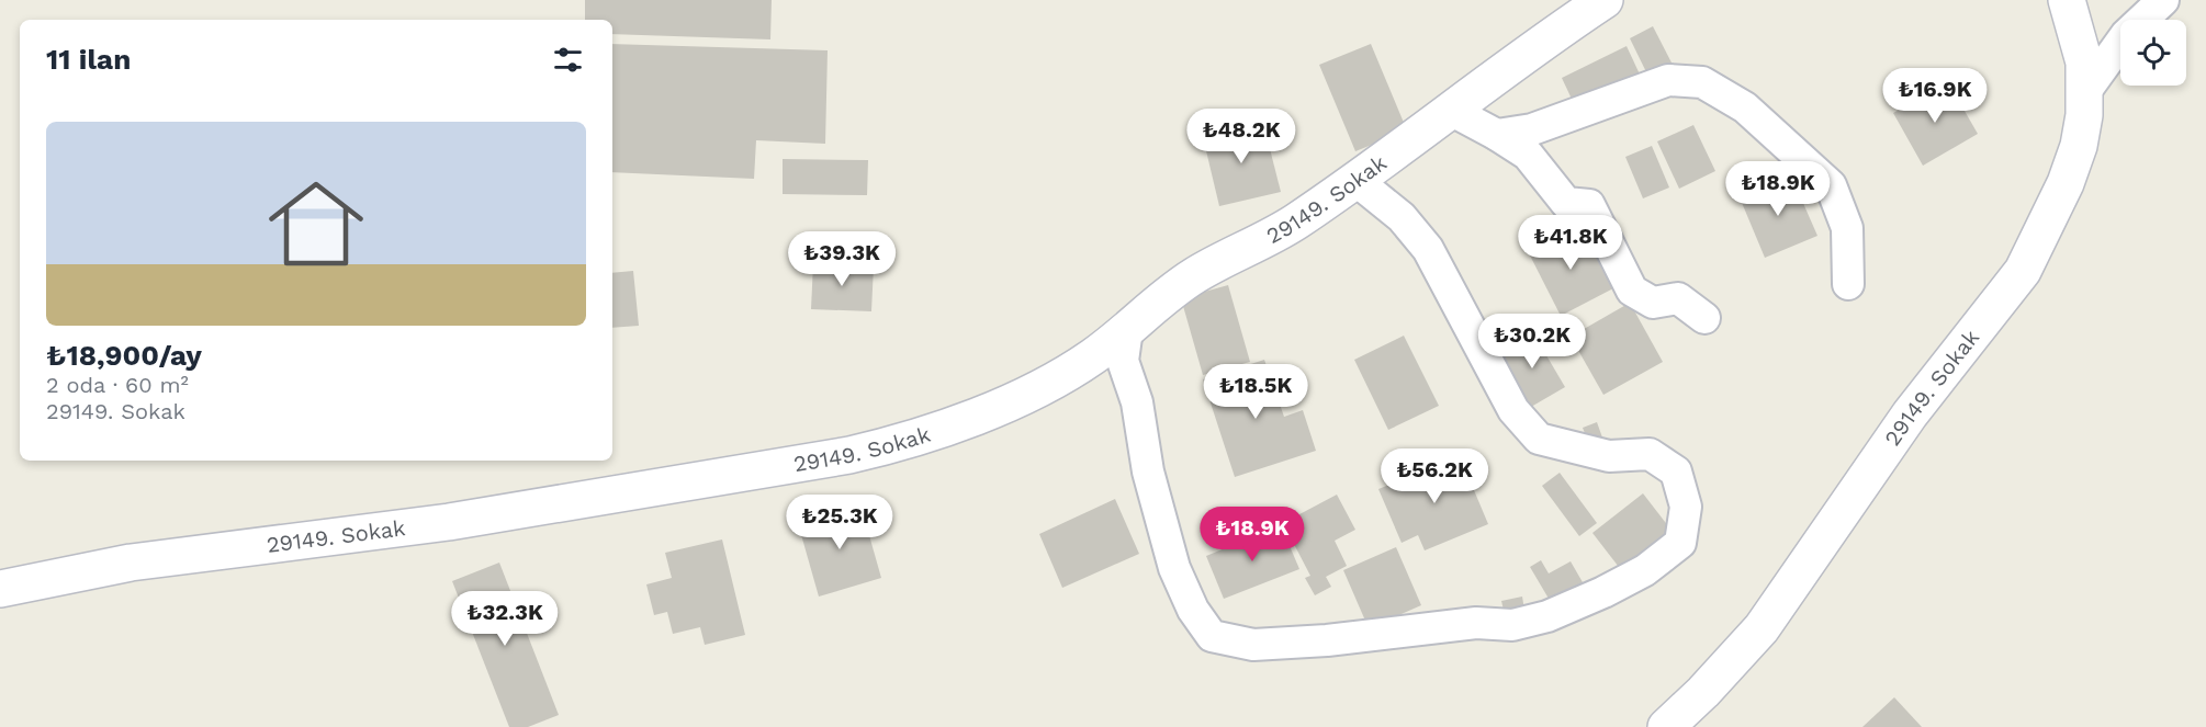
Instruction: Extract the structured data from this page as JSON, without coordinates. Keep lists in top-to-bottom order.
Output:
{
  "streets": {
    "street": ["29149. Sokak"]
  },
  "page": {
    "heading": "11 ilan",
    "price": [
      "₺16.9K",
      "₺48.2K",
      "₺18.9K",
      "₺41.8K",
      "₺39.3K",
      "₺30.2K",
      "₺18.5K",
      "₺56.2K",
      "₺25.3K",
      "₺18.9K",
      "₺32.3K"
    ],
    "list": [
      {
        "name": "₺18,900/ay",
        "note": "2 oda · 60 m² · 29149. Sokak"
      }
    ]
  }
}
